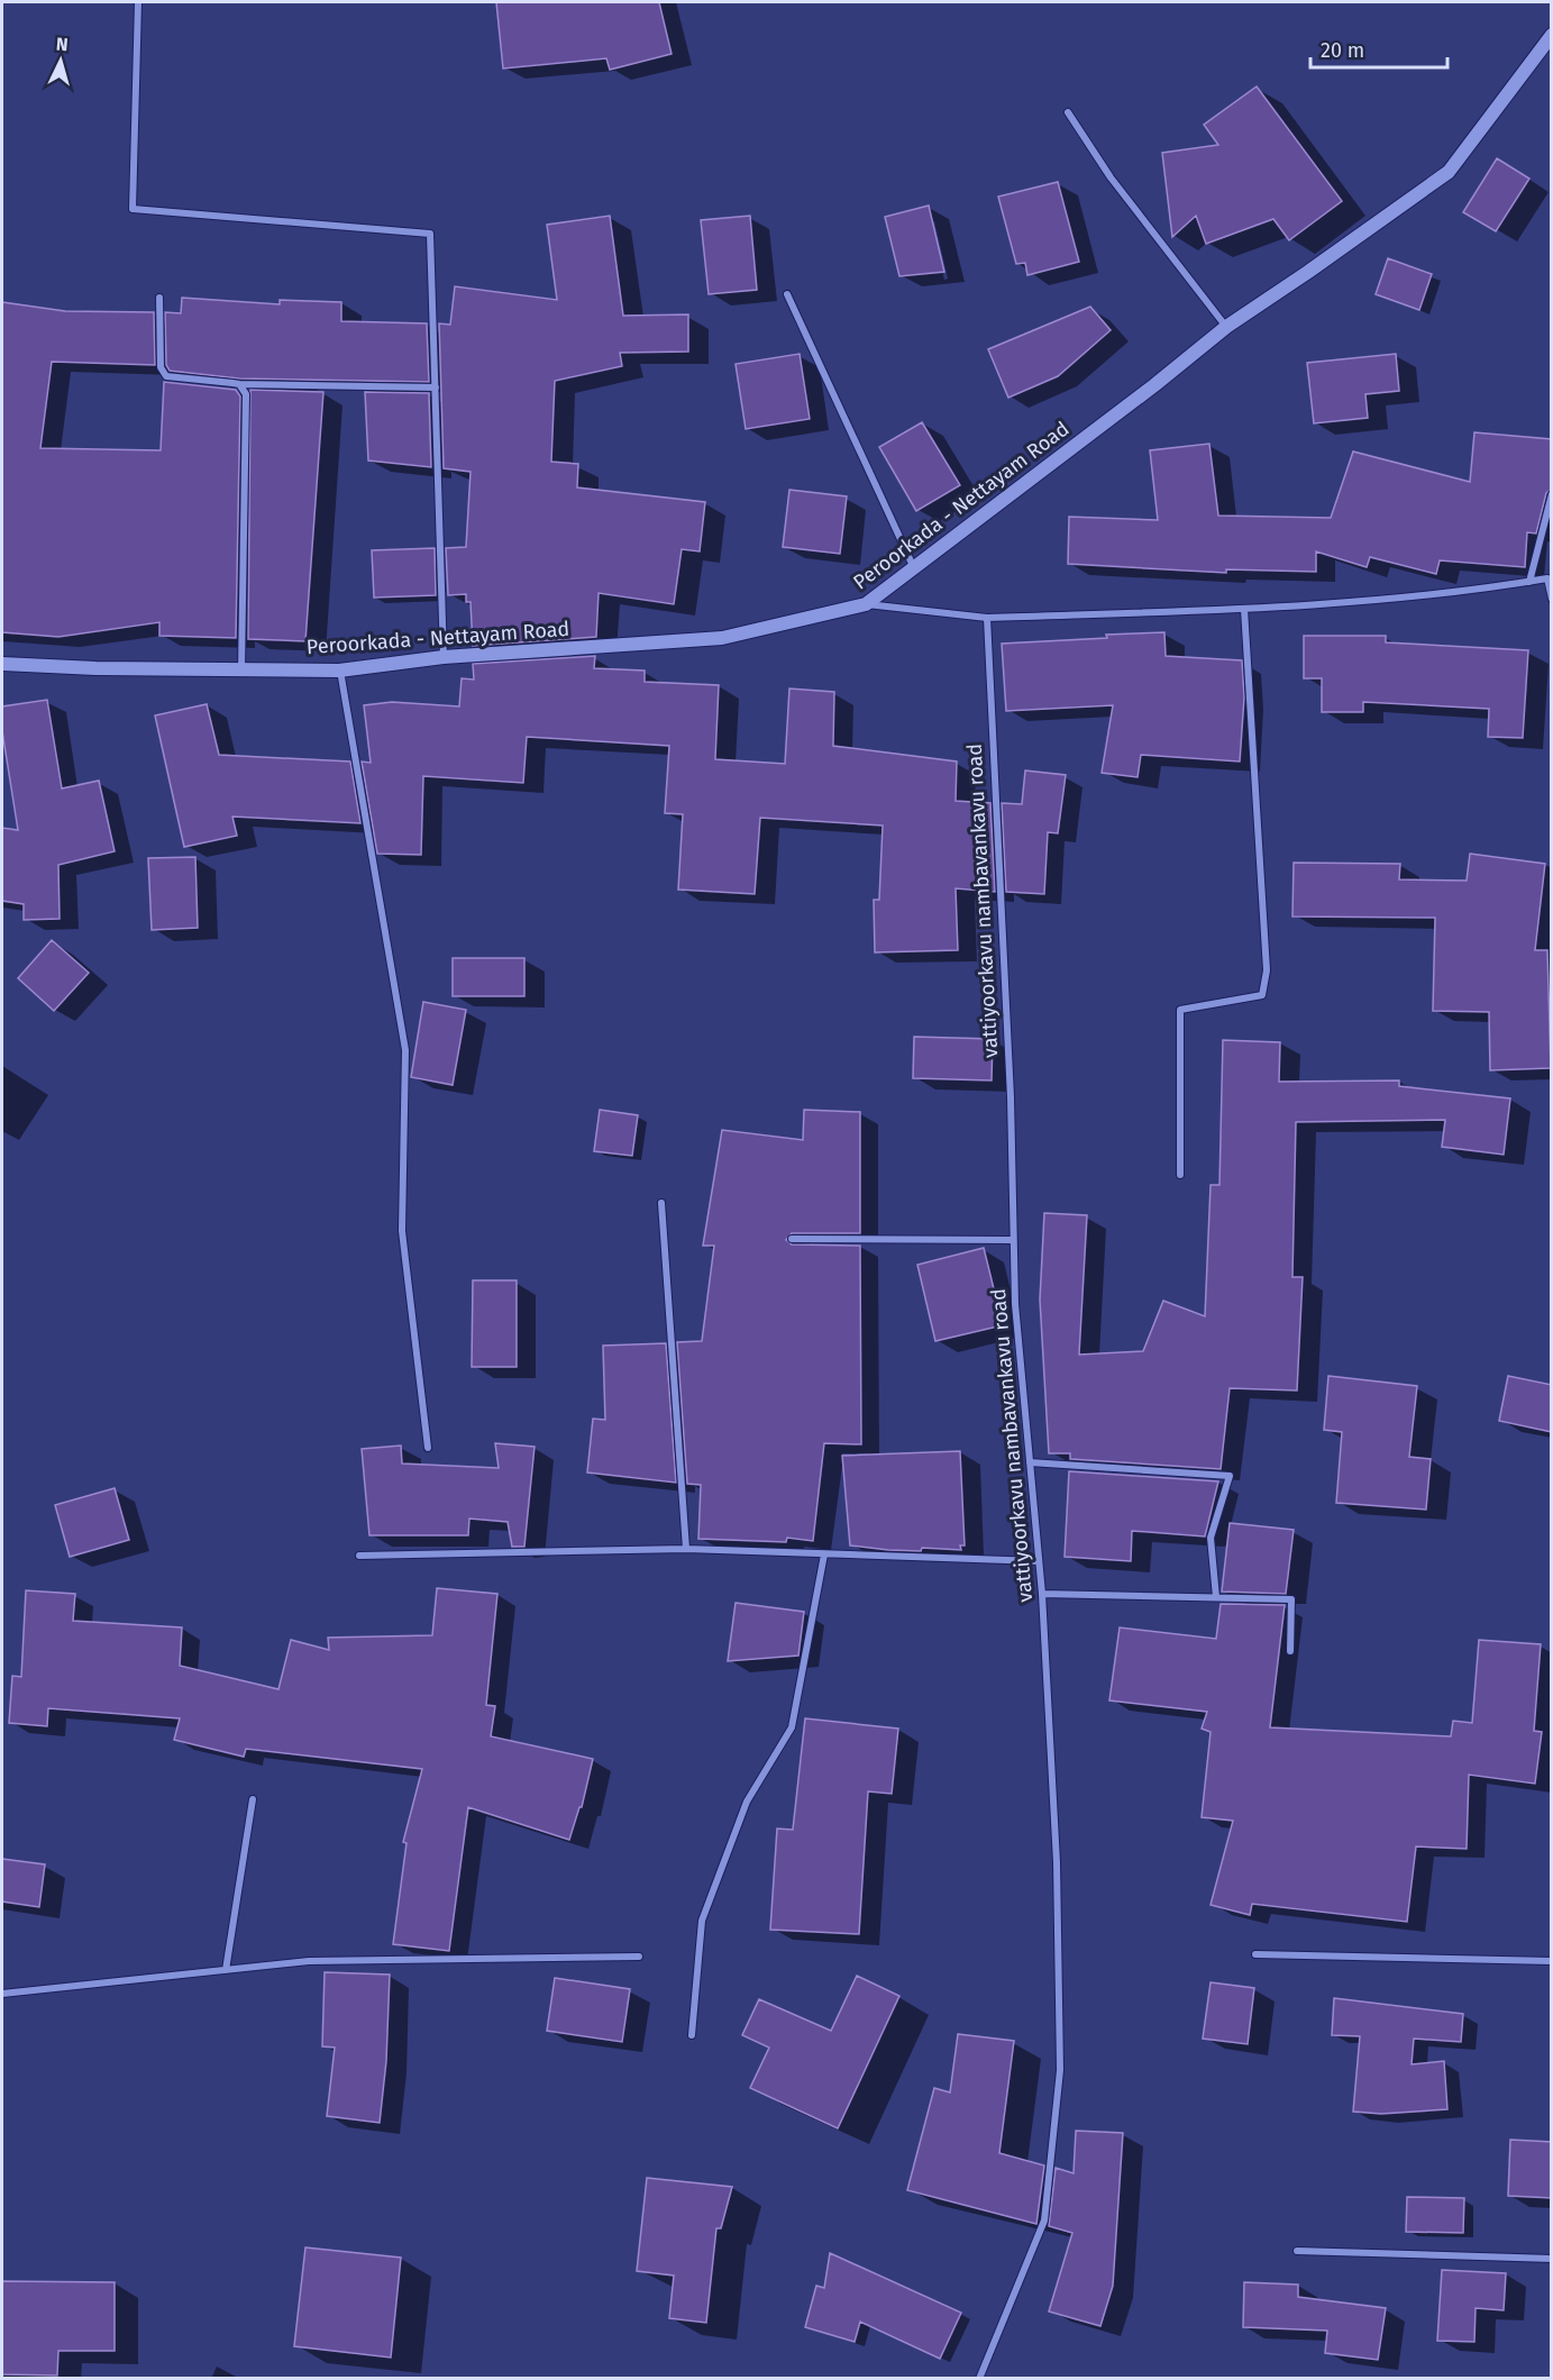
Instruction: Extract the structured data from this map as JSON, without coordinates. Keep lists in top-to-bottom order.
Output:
{
  "streets": {
    "street": ["Peroorkada - Nettayam Road", "vattiyoorkavu nambavankavu road"]
  },
  "scale_bar": "20 m",
  "north": "top"
}
